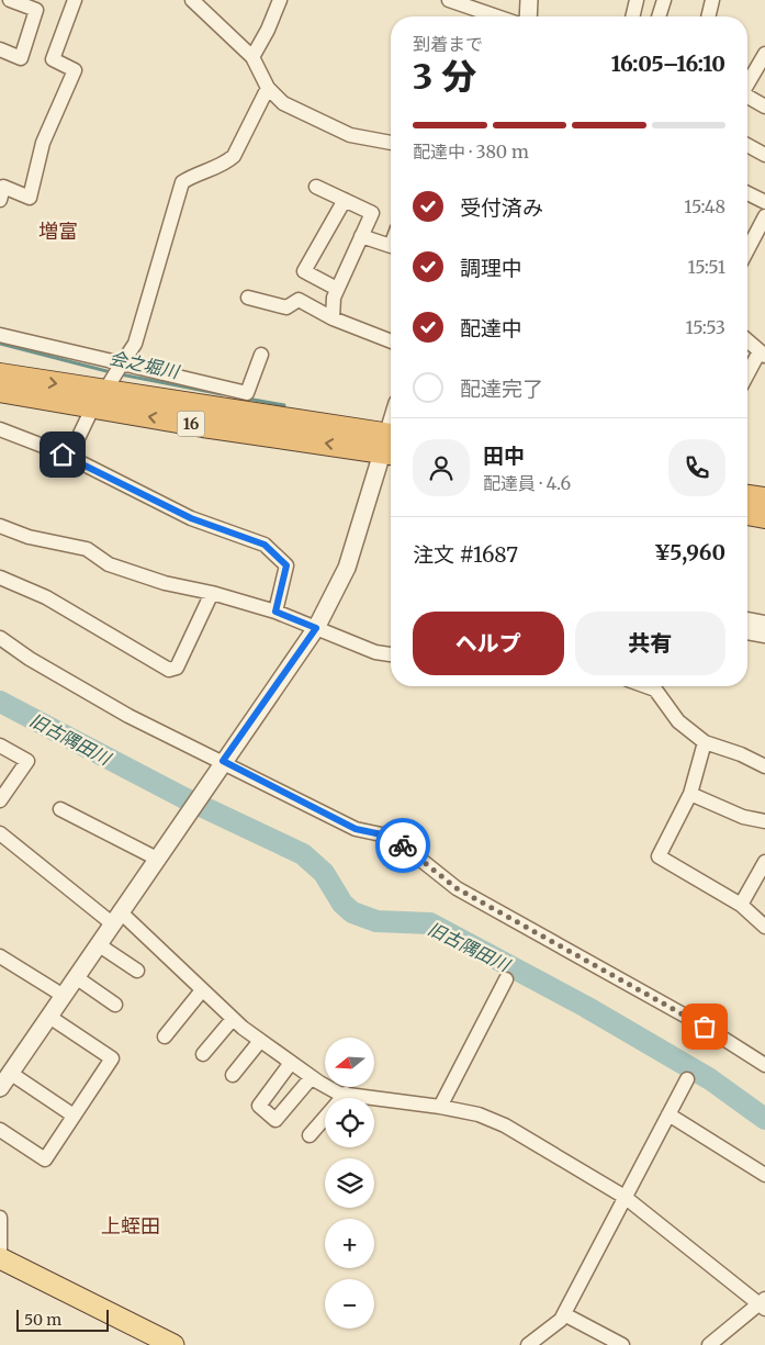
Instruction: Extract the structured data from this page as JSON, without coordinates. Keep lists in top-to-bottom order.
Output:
{
  "streets": {
    "highway": ["16"]
  },
  "districts": ["増富", "上蛭田"],
  "water": ["会之堀川", "旧古隅田川"],
  "scale_bar": "50 m",
  "north": "left",
  "page": {
    "heading": ["3 分", "到着まで", "16:05–16:10"],
    "panel": [
      "田中",
      "配達員 · 4.6",
      "注文 #1687",
      "¥5,960"
    ],
    "bar": "配達中 · 380 m",
    "list": [
      ["受付済み", "15:48"],
      ["調理中", "15:51"],
      ["配達中", "15:53"],
      "配達完了"
    ],
    "buttons": ["ヘルプ", "共有"],
    "map_buttons": ["+", "−"],
    "scale": "50 m"
  }
}
